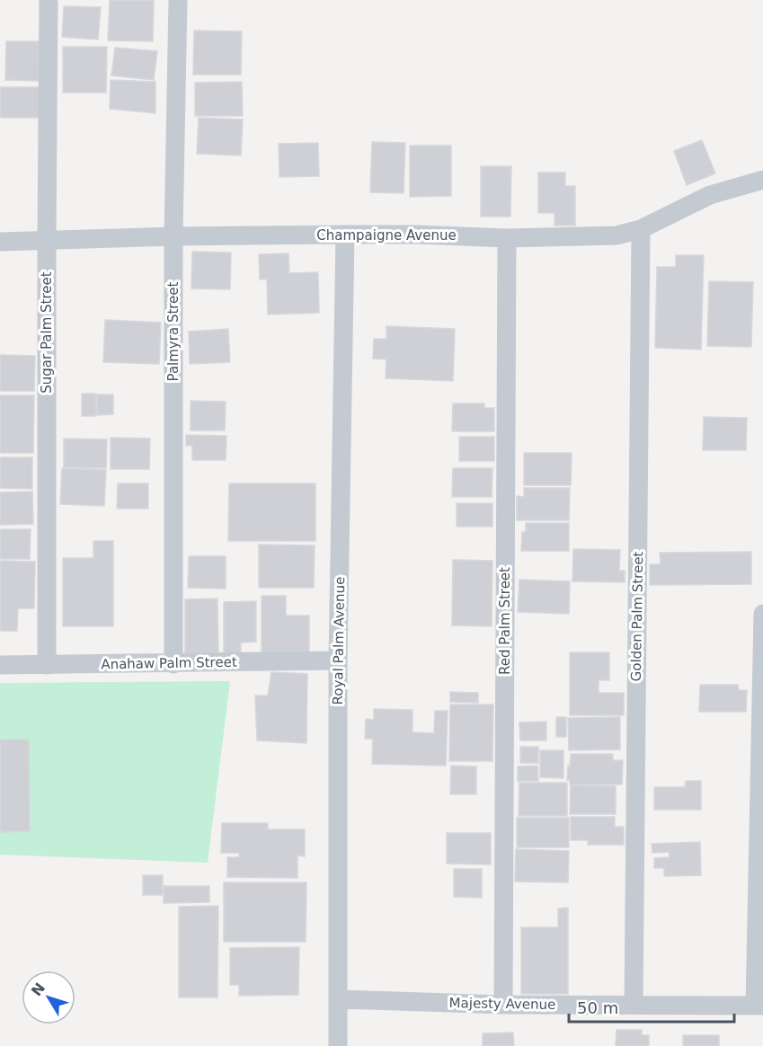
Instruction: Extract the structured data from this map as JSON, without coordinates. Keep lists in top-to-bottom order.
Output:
{
  "streets": {
    "street": [
      "Champaigne Avenue",
      "Palmyra Street",
      "Sugar Palm Street",
      "Golden Palm Street",
      "Red Palm Street",
      "Royal Palm Avenue",
      "Anahaw Palm Street",
      "Majesty Avenue"
    ]
  },
  "crossings": [
    ["Champaigne Avenue", "Palmyra Street"],
    ["Champaigne Avenue", "Sugar Palm Street"],
    ["Champaigne Avenue", "Golden Palm Street"],
    ["Champaigne Avenue", "Red Palm Street"],
    ["Champaigne Avenue", "Royal Palm Avenue"],
    ["Palmyra Street", "Anahaw Palm Street"],
    ["Sugar Palm Street", "Anahaw Palm Street"],
    ["Golden Palm Street", "Majesty Avenue"],
    ["Red Palm Street", "Majesty Avenue"],
    ["Royal Palm Avenue", "Anahaw Palm Street"],
    ["Royal Palm Avenue", "Majesty Avenue"]
  ],
  "scale_bar": "50 m",
  "north": "top left"
}
